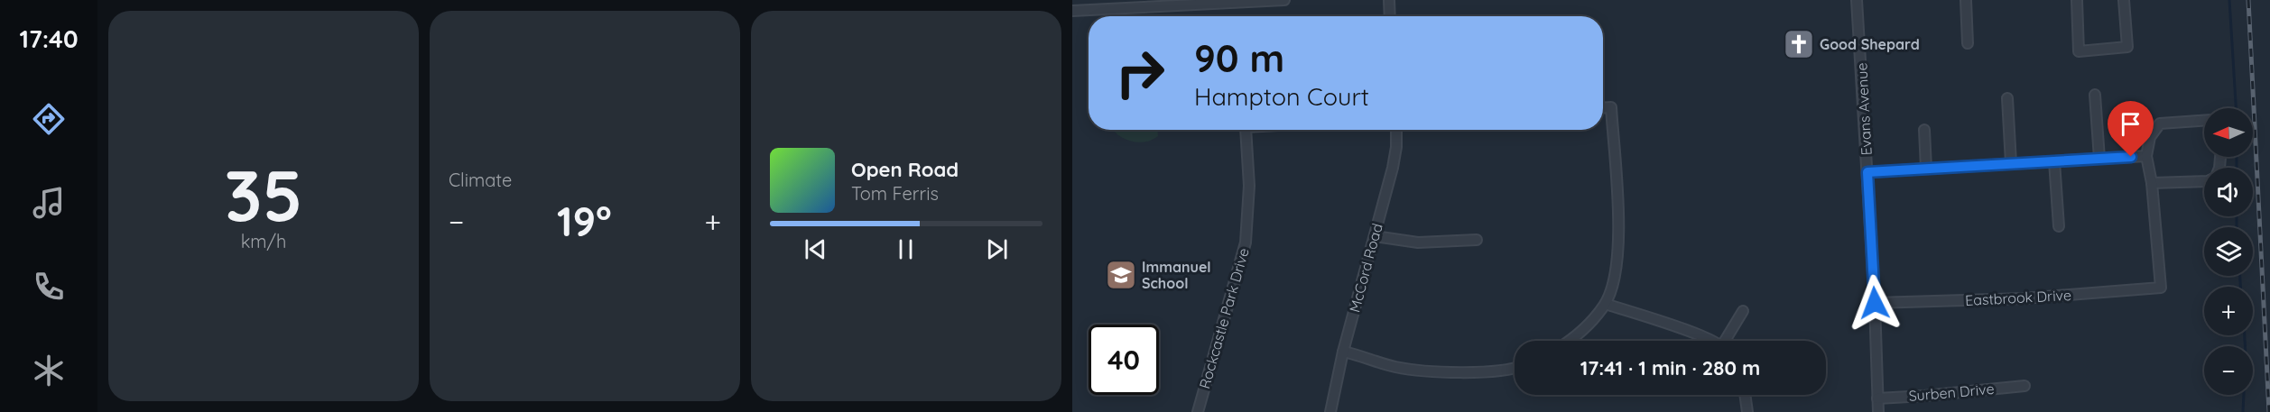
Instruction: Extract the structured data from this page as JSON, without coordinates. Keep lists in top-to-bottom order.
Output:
{
  "streets": {
    "street": [
      "Evans Avenue",
      "McCord Road",
      "Eastbrook Drive",
      "Rockcastle Park Drive",
      "Surben Drive"
    ]
  },
  "crossings": [
    ["Evans Avenue", "Eastbrook Drive"],
    ["Evans Avenue", "Surben Drive"]
  ],
  "places": {
    "church": ["Good Shepard"],
    "school or university": ["Immanuel School"]
  },
  "north": "left",
  "page": {
    "tabs": "17:40",
    "tile": [
      ["35", "km/h"],
      "Climate"
    ],
    "turn": ["90 m", "Hampton Court"],
    "map_buttons": ["+", "−"],
    "song": ["Open Road", "Tom Ferris"],
    "heat": ["−", "19°", "+"],
    "limit": "40",
    "trip": "17:41 · 1 min · 280 m"
  }
}
